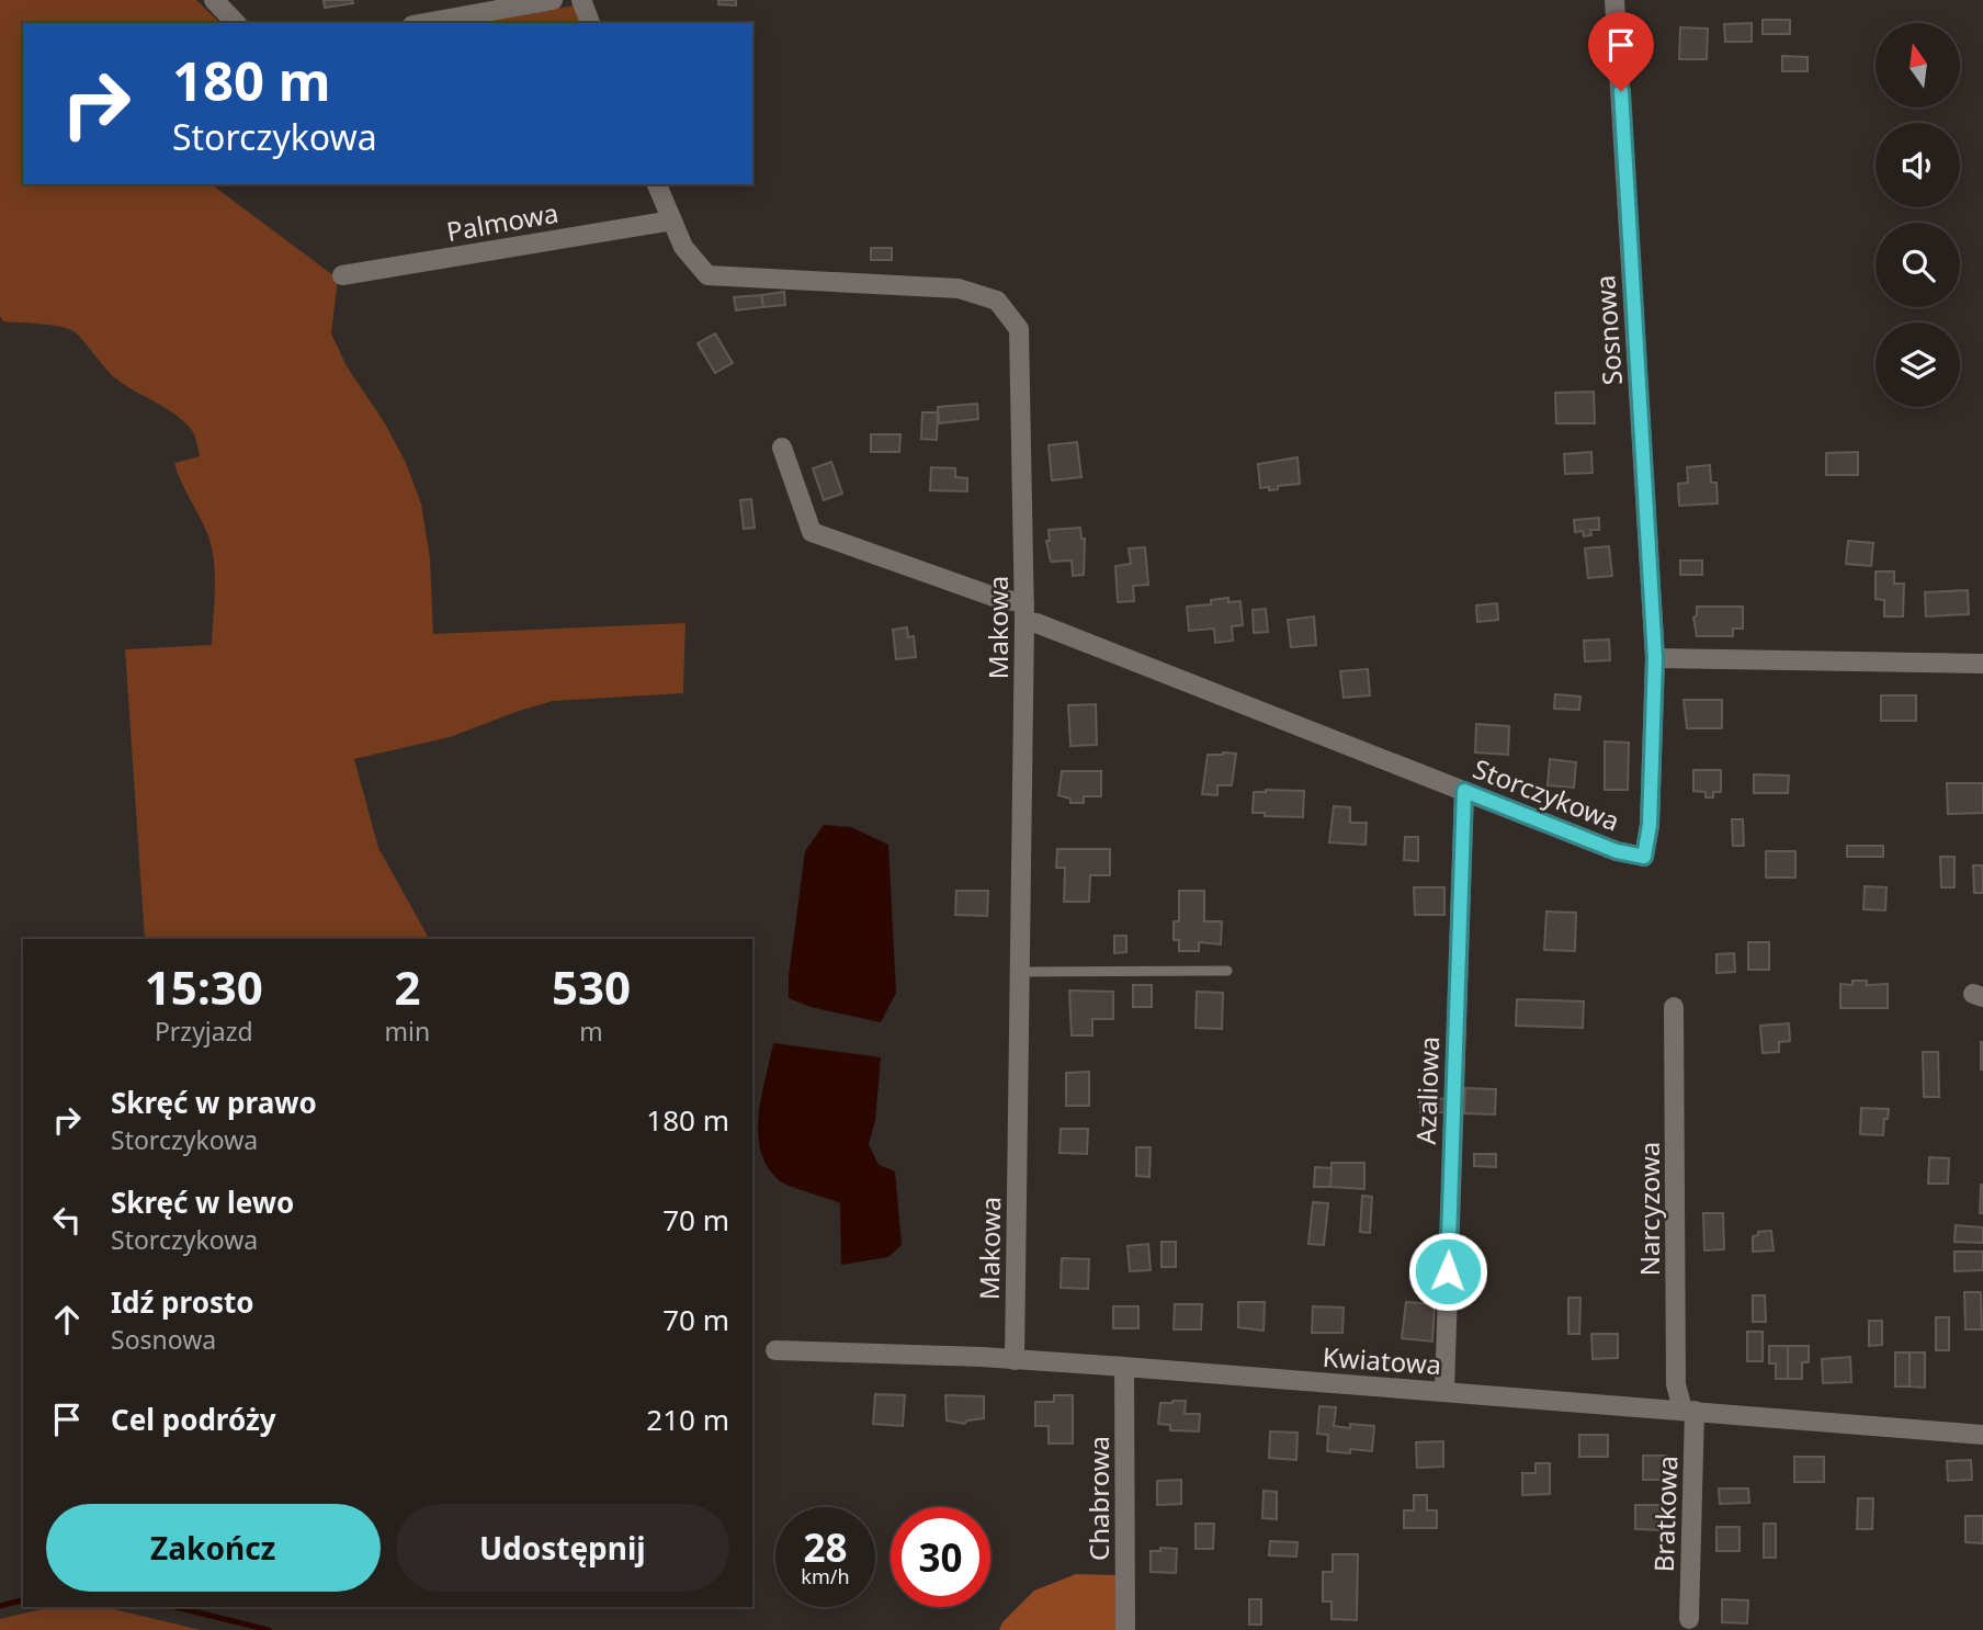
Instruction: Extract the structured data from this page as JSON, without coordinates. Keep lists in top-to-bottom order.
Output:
{
  "streets": {
    "street": [
      "Palmowa",
      "Sosnowa",
      "Makowa",
      "Storczykowa",
      "Azaliowa",
      "Narcyzowa",
      "Kwiatowa",
      "Chabrowa",
      "Bratkowa"
    ]
  },
  "crossings": [
    ["Palmowa", "Makowa"],
    ["Sosnowa", "Storczykowa"],
    ["Makowa", "Storczykowa"],
    ["Makowa", "Kwiatowa"],
    ["Storczykowa", "Azaliowa"],
    ["Azaliowa", "Kwiatowa"],
    ["Narcyzowa", "Kwiatowa"],
    ["Narcyzowa", "Bratkowa"],
    ["Kwiatowa", "Chabrowa"],
    ["Kwiatowa", "Bratkowa"]
  ],
  "north": "top",
  "page": {
    "turn": ["180 m", "Storczykowa"],
    "eta": [
      "15:30",
      "Przyjazd",
      "2",
      "min",
      "530",
      "m"
    ],
    "list": [
      {
        "name": "Skręć w prawo",
        "note": "Storczykowa",
        "value": "180 m"
      },
      {
        "name": "Skręć w lewo",
        "note": "Storczykowa",
        "value": "70 m"
      },
      {
        "name": "Idź prosto",
        "note": "Sosnowa",
        "value": "70 m"
      },
      {
        "name": "Cel podróży",
        "value": "210 m"
      }
    ],
    "buttons": ["Zakończ", "Udostępnij"],
    "speed": "28 km/h",
    "limit": "30"
  }
}
